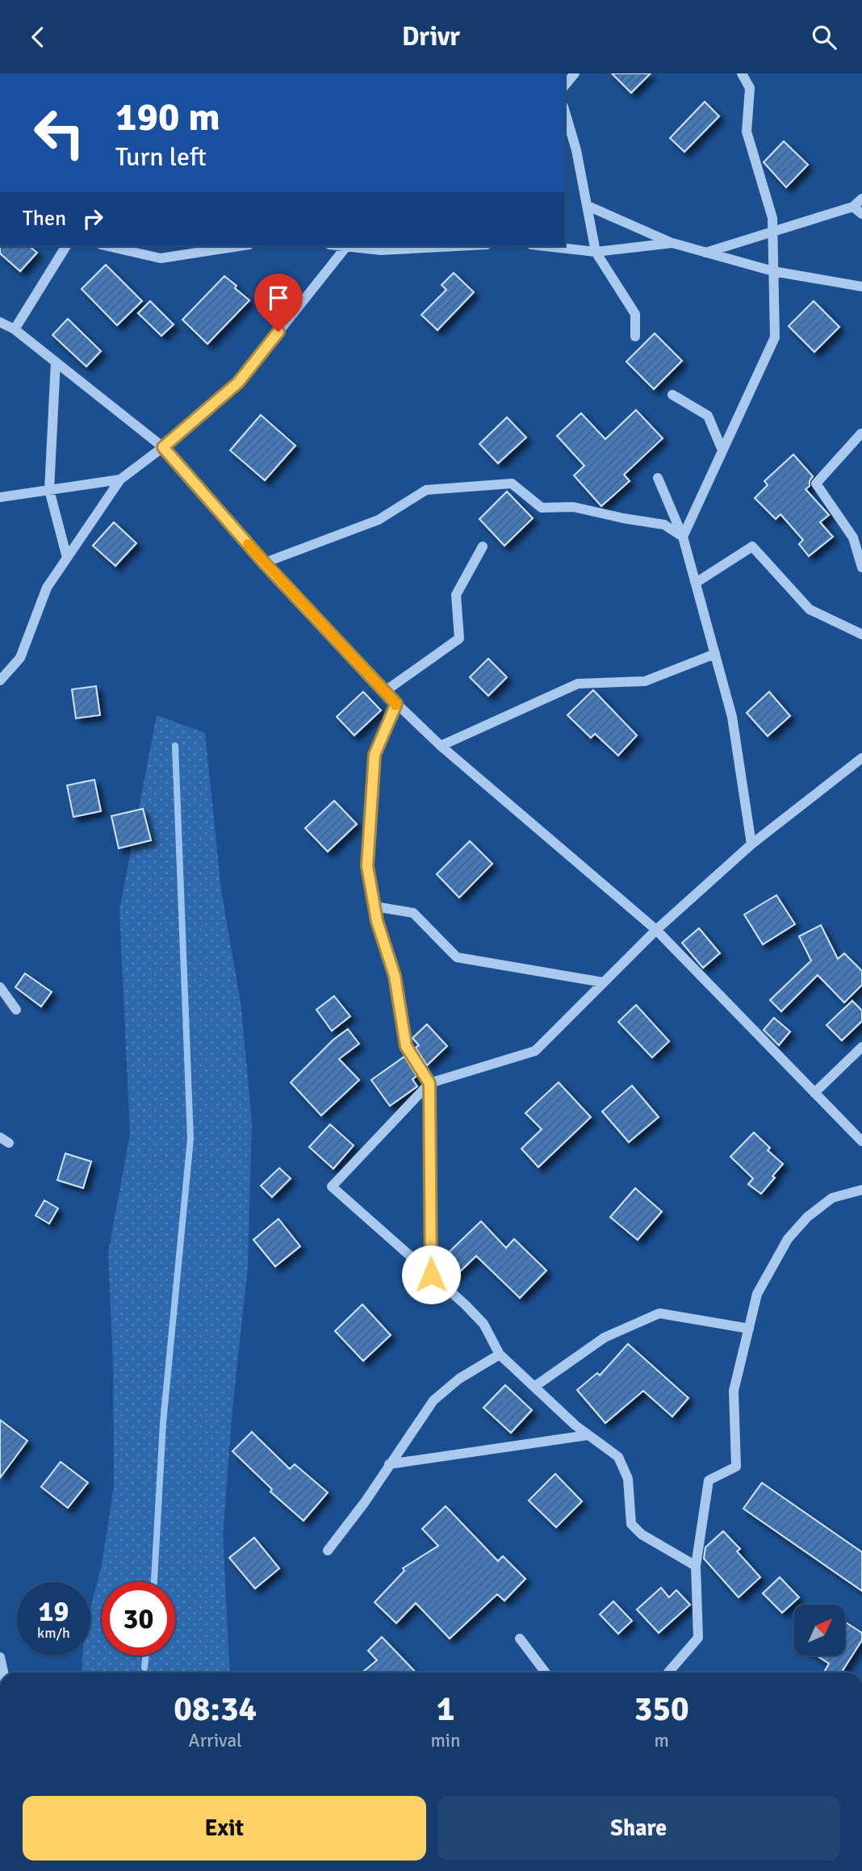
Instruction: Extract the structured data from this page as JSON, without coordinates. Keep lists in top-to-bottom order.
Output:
{
  "north": "top right",
  "page": {
    "header": "Drivr",
    "turn": ["190 m", "Turn left"],
    "then": "Then",
    "speed": "19 km/h",
    "limit": "30",
    "eta": [
      "08:34",
      "Arrival",
      "1",
      "min",
      "350",
      "m"
    ],
    "buttons": ["Exit", "Share"]
  }
}
